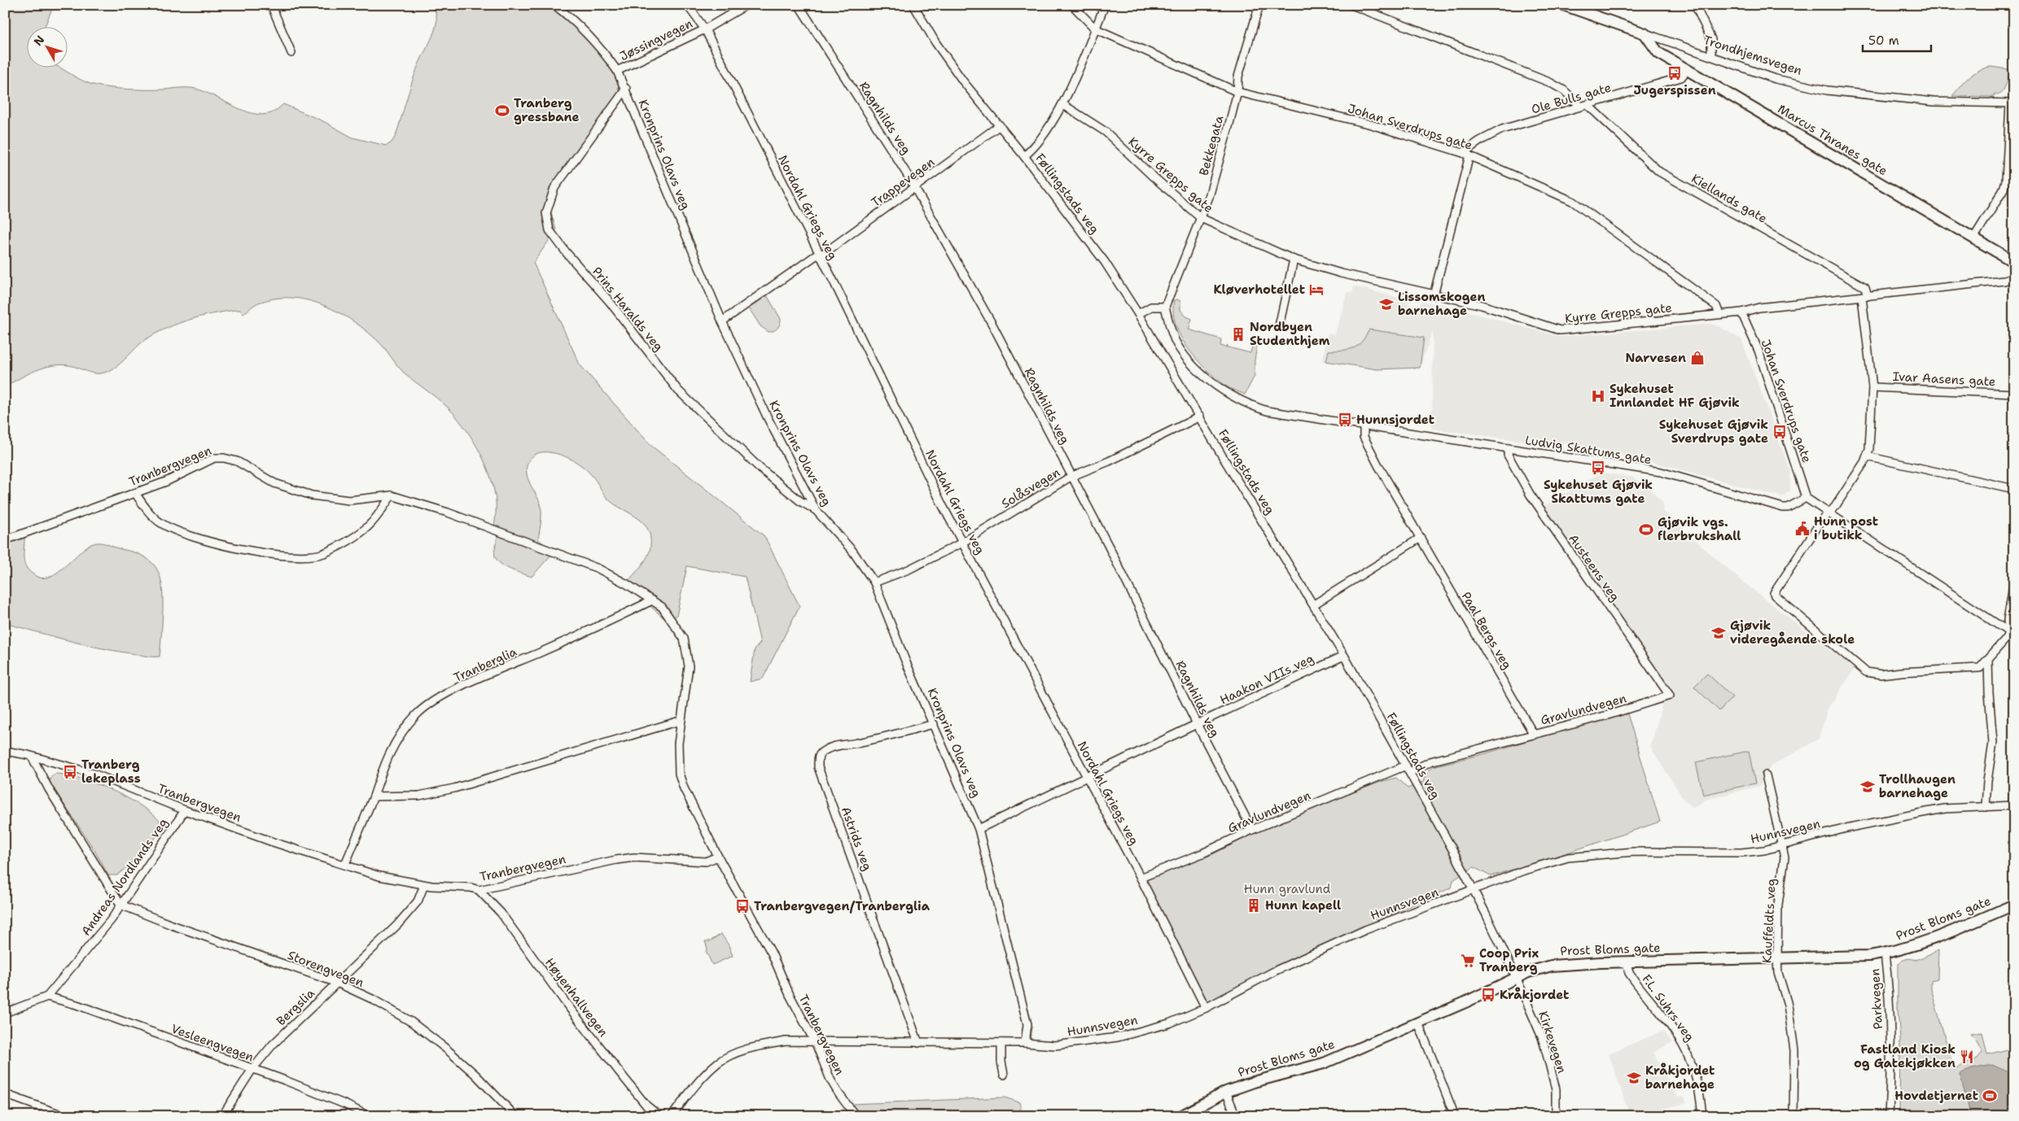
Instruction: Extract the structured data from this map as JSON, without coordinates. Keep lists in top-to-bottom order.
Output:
{
  "streets": {
    "main road": ["Trondhjemsvegen", "Marcus Thranes gate", "Prost Bloms gate"],
    "street": [
      "Jøssingvegen",
      "Ole Bulls gate",
      "Ragnhilds veg",
      "Johan Sverdrups gate",
      "Bekkegata",
      "Kronprins Olavs veg",
      "Kyrre Grepps gate",
      "Trappevegen",
      "Føllingstads veg",
      "Kiellands gate",
      "Nordahl Griegs veg",
      "Prins Haralds veg",
      "Ivar Aasens gate",
      "Ludvig Skattums gate",
      "Tranbergvegen",
      "Solåsvegen",
      "Austeens veg",
      "Paal Bergs veg",
      "Tranberglia",
      "Haakon VIIs veg",
      "Gravlundvegen",
      "Hunnsvegen",
      "Astrids veg",
      "Andreas Nordlands veg",
      "Kauffeldts veg",
      "Storengvegen",
      "Høyenhallvegen",
      "Parkvegen",
      "Bergslia",
      "F.L. Suhrs veg",
      "Kirkevegen",
      "Vesleengvegen"
    ]
  },
  "crossings": [
    ["Jøssingvegen", "Kronprins Olavs veg"],
    ["Jøssingvegen", "Nordahl Griegs veg"],
    ["Trondhjemsvegen", "Marcus Thranes gate"],
    ["Ole Bulls gate", "Johan Sverdrups gate"],
    ["Ole Bulls gate", "Marcus Thranes gate"],
    ["Ole Bulls gate", "Kiellands gate"],
    ["Ragnhilds veg", "Trappevegen"],
    ["Ragnhilds veg", "Solåsvegen"],
    ["Ragnhilds veg", "Haakon VIIs veg"],
    ["Ragnhilds veg", "Gravlundvegen"],
    ["Johan Sverdrups gate", "Bekkegata"],
    ["Johan Sverdrups gate", "Kyrre Grepps gate"],
    ["Johan Sverdrups gate", "Ludvig Skattums gate"],
    ["Bekkegata", "Kyrre Grepps gate"],
    ["Bekkegata", "Ludvig Skattums gate"],
    ["Kronprins Olavs veg", "Trappevegen"],
    ["Kronprins Olavs veg", "Prins Haralds veg"],
    ["Kronprins Olavs veg", "Solåsvegen"],
    ["Kronprins Olavs veg", "Haakon VIIs veg"],
    ["Kronprins Olavs veg", "Hunnsvegen"],
    ["Kronprins Olavs veg", "Astrids veg"],
    ["Kyrre Grepps gate", "Kiellands gate"],
    ["Trappevegen", "Føllingstads veg"],
    ["Trappevegen", "Nordahl Griegs veg"],
    ["Føllingstads veg", "Solåsvegen"],
    ["Føllingstads veg", "Haakon VIIs veg"],
    ["Føllingstads veg", "Gravlundvegen"],
    ["Føllingstads veg", "Hunnsvegen"],
    ["Føllingstads veg", "Prost Bloms gate"],
    ["Føllingstads veg", "Kirkevegen"],
    ["Nordahl Griegs veg", "Solåsvegen"],
    ["Nordahl Griegs veg", "Haakon VIIs veg"],
    ["Nordahl Griegs veg", "Gravlundvegen"],
    ["Nordahl Griegs veg", "Hunnsvegen"],
    ["Ludvig Skattums gate", "Austeens veg"],
    ["Ludvig Skattums gate", "Paal Bergs veg"],
    ["Tranbergvegen", "Tranberglia"],
    ["Tranbergvegen", "Hunnsvegen"],
    ["Tranbergvegen", "Andreas Nordlands veg"],
    ["Tranbergvegen", "Høyenhallvegen"],
    ["Tranbergvegen", "Bergslia"],
    ["Austeens veg", "Gravlundvegen"],
    ["Paal Bergs veg", "Gravlundvegen"],
    ["Hunnsvegen", "Astrids veg"],
    ["Hunnsvegen", "Kauffeldts veg"],
    ["Andreas Nordlands veg", "Storengvegen"],
    ["Andreas Nordlands veg", "Vesleengvegen"],
    ["Prost Bloms gate", "Kauffeldts veg"],
    ["Prost Bloms gate", "Parkvegen"],
    ["Prost Bloms gate", "F.L. Suhrs veg"],
    ["Prost Bloms gate", "Kirkevegen"],
    ["Storengvegen", "Bergslia"],
    ["Bergslia", "Vesleengvegen"]
  ],
  "parks": ["Hunn gravlund"],
  "places": {
    "bus stop": [
      "Jugerspissen",
      "Hunnsjordet",
      "Sykehuset Gjøvik Sverdrups gate",
      "Sykehuset Gjøvik Skattums gate",
      "Tranberg lekeplass",
      "Tranbergvegen/Tranberglia",
      "Kråkjordet"
    ],
    "sports": ["Tranberg gressbane", "Gjøvik vgs. flerbrukshall", "Hovdetjernet"],
    "hotel": ["Kløverhotellet"],
    "school or university": [
      "Lissomskogen barnehage",
      "Gjøvik videregående skole",
      "Trollhaugen barnehage",
      "Kråkjordet barnehage"
    ],
    "building": ["Nordbyen Studenthjem", "Hunn kapell"],
    "shop": ["Narvesen"],
    "hospital": ["Sykehuset Innlandet HF Gjøvik"],
    "public building": ["Hunn post i butikk"],
    "supermarket": ["Coop Prix Tranberg"],
    "restaurant": ["Fastland Kiosk og Gatekjøkken"]
  },
  "scale_bar": "50 m",
  "north": "top left"
}
